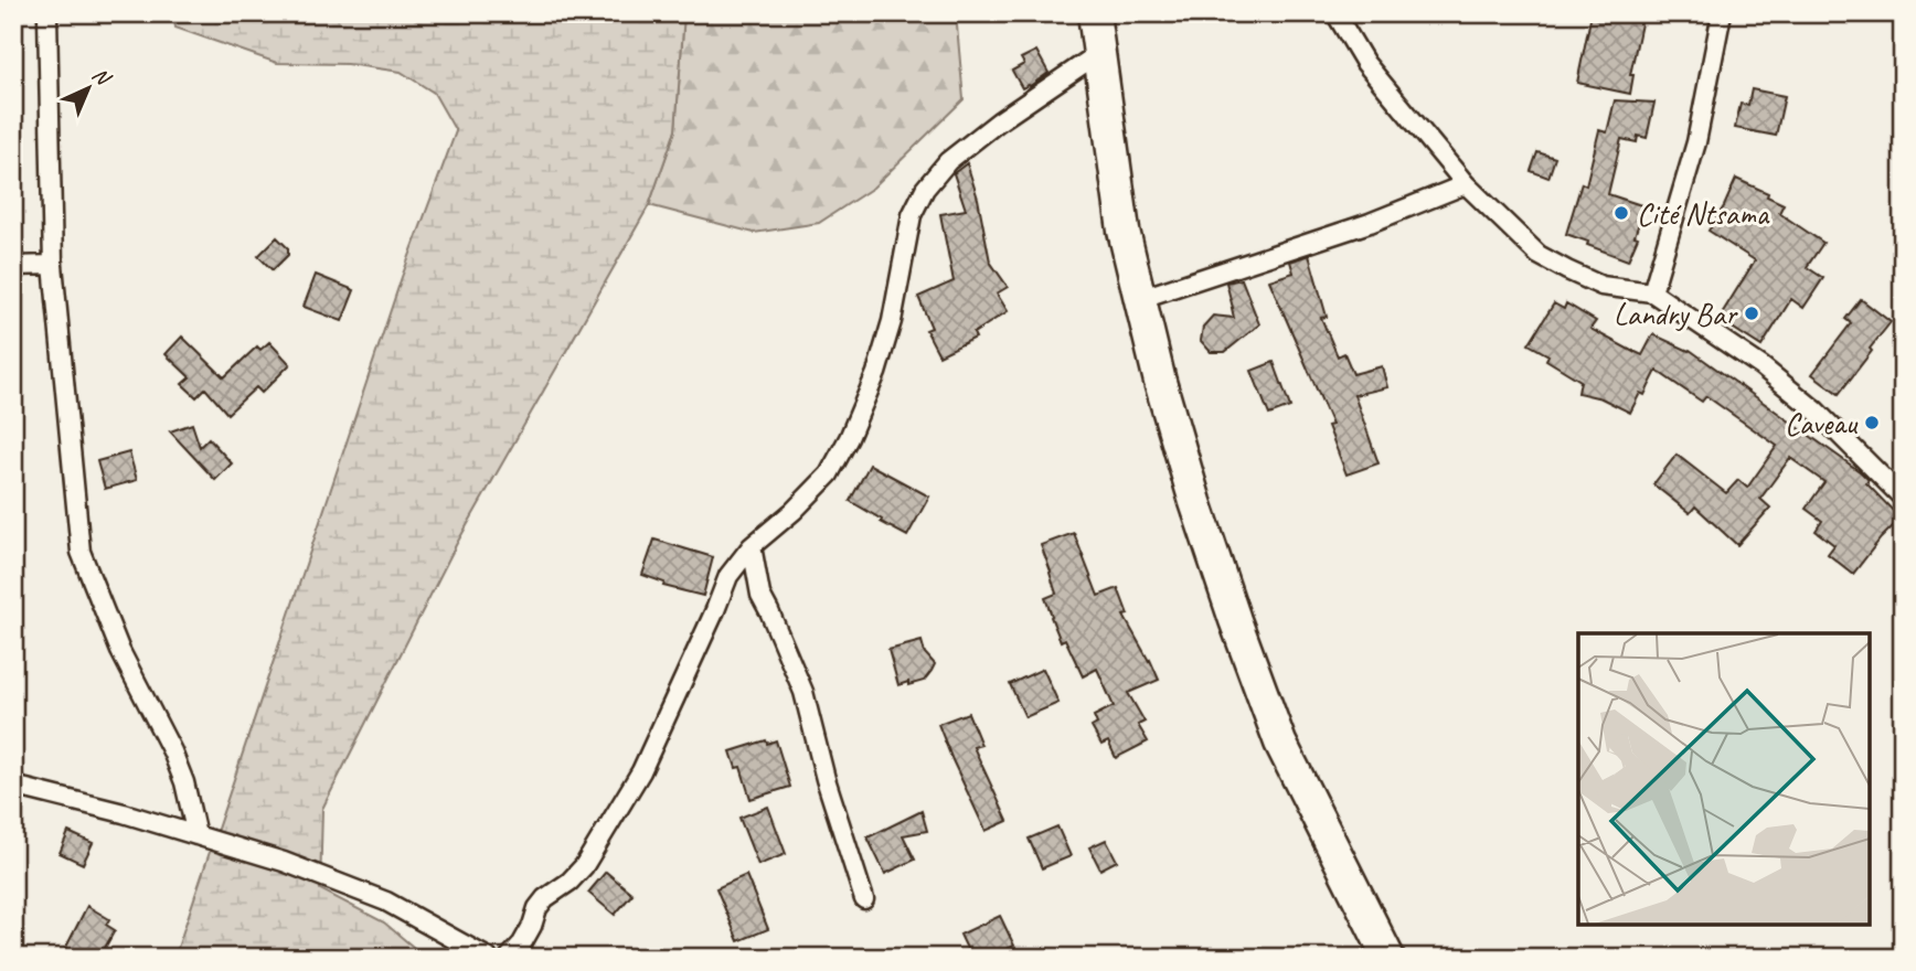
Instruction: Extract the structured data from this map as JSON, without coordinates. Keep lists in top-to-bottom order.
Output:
{
  "places": ["Cité Ntsama", "Landry Bar", "Caveau"],
  "north": "top right"
}
